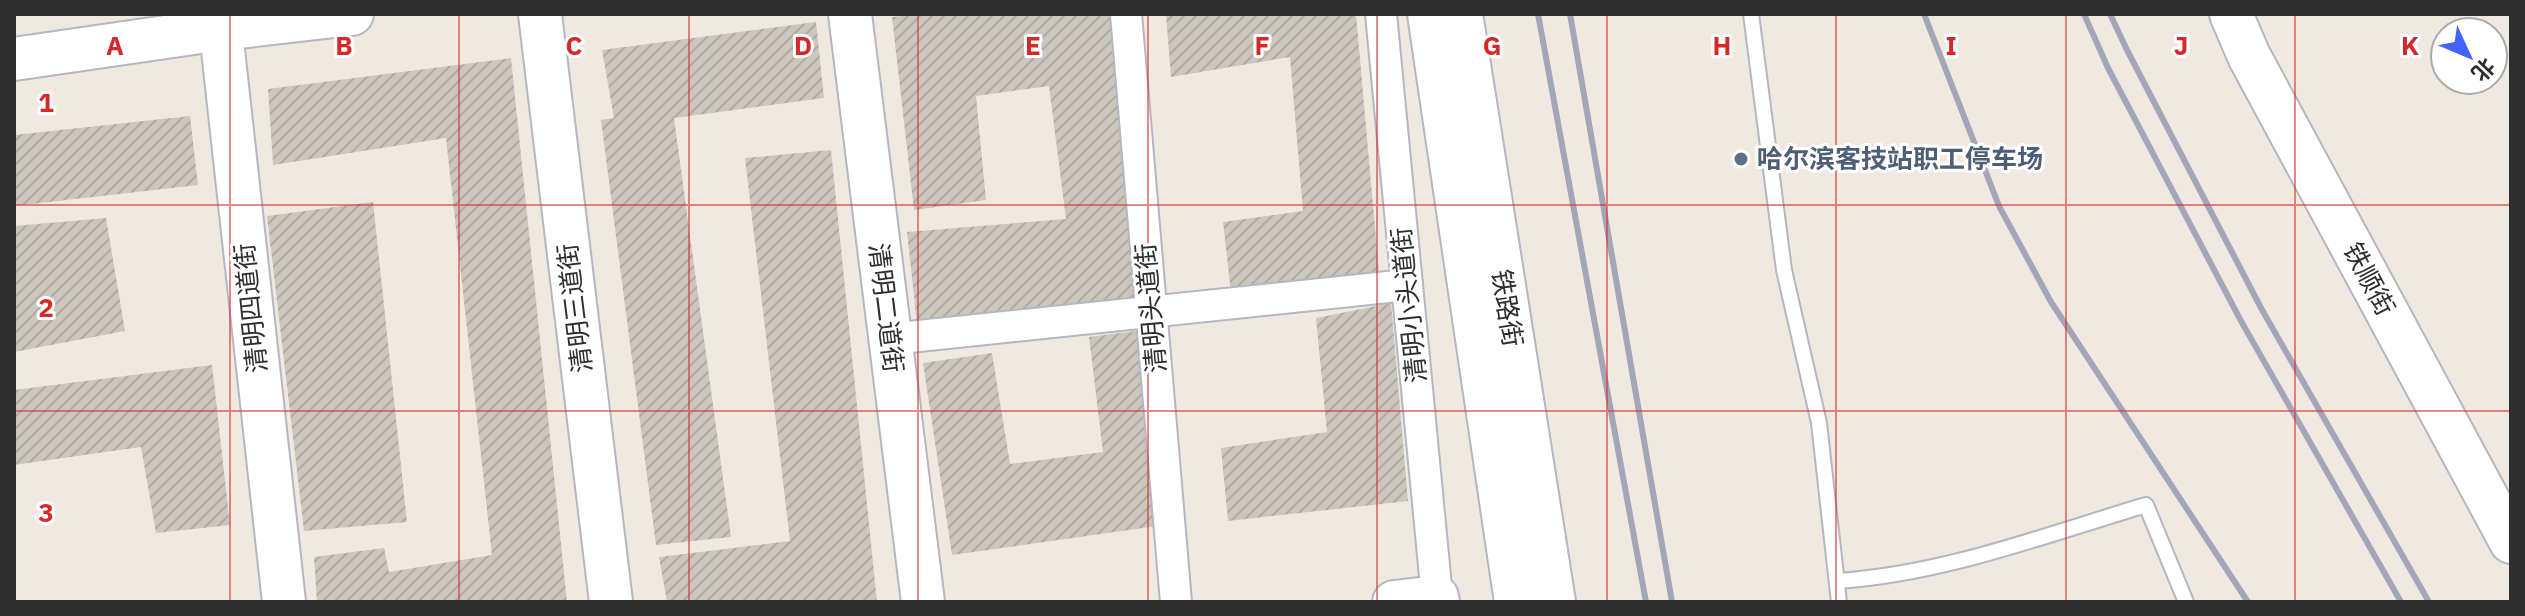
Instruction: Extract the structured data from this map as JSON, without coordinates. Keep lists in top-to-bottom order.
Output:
{
  "streets": {
    "main road": [
      "铁顺街",
      "清明四道街",
      "清明三道街",
      "清明二道街",
      "铁路街"
    ],
    "street": ["清明小头道街", "清明头道街"]
  },
  "places": ["哈尔滨客技站职工停车场"],
  "north": "bottom right",
  "grid": {
    "columns": [
      "A",
      "B",
      "C",
      "D",
      "E",
      "F",
      "G",
      "H",
      "I",
      "J",
      "K"
    ],
    "rows": ["1", "2", "3"]
  }
}
